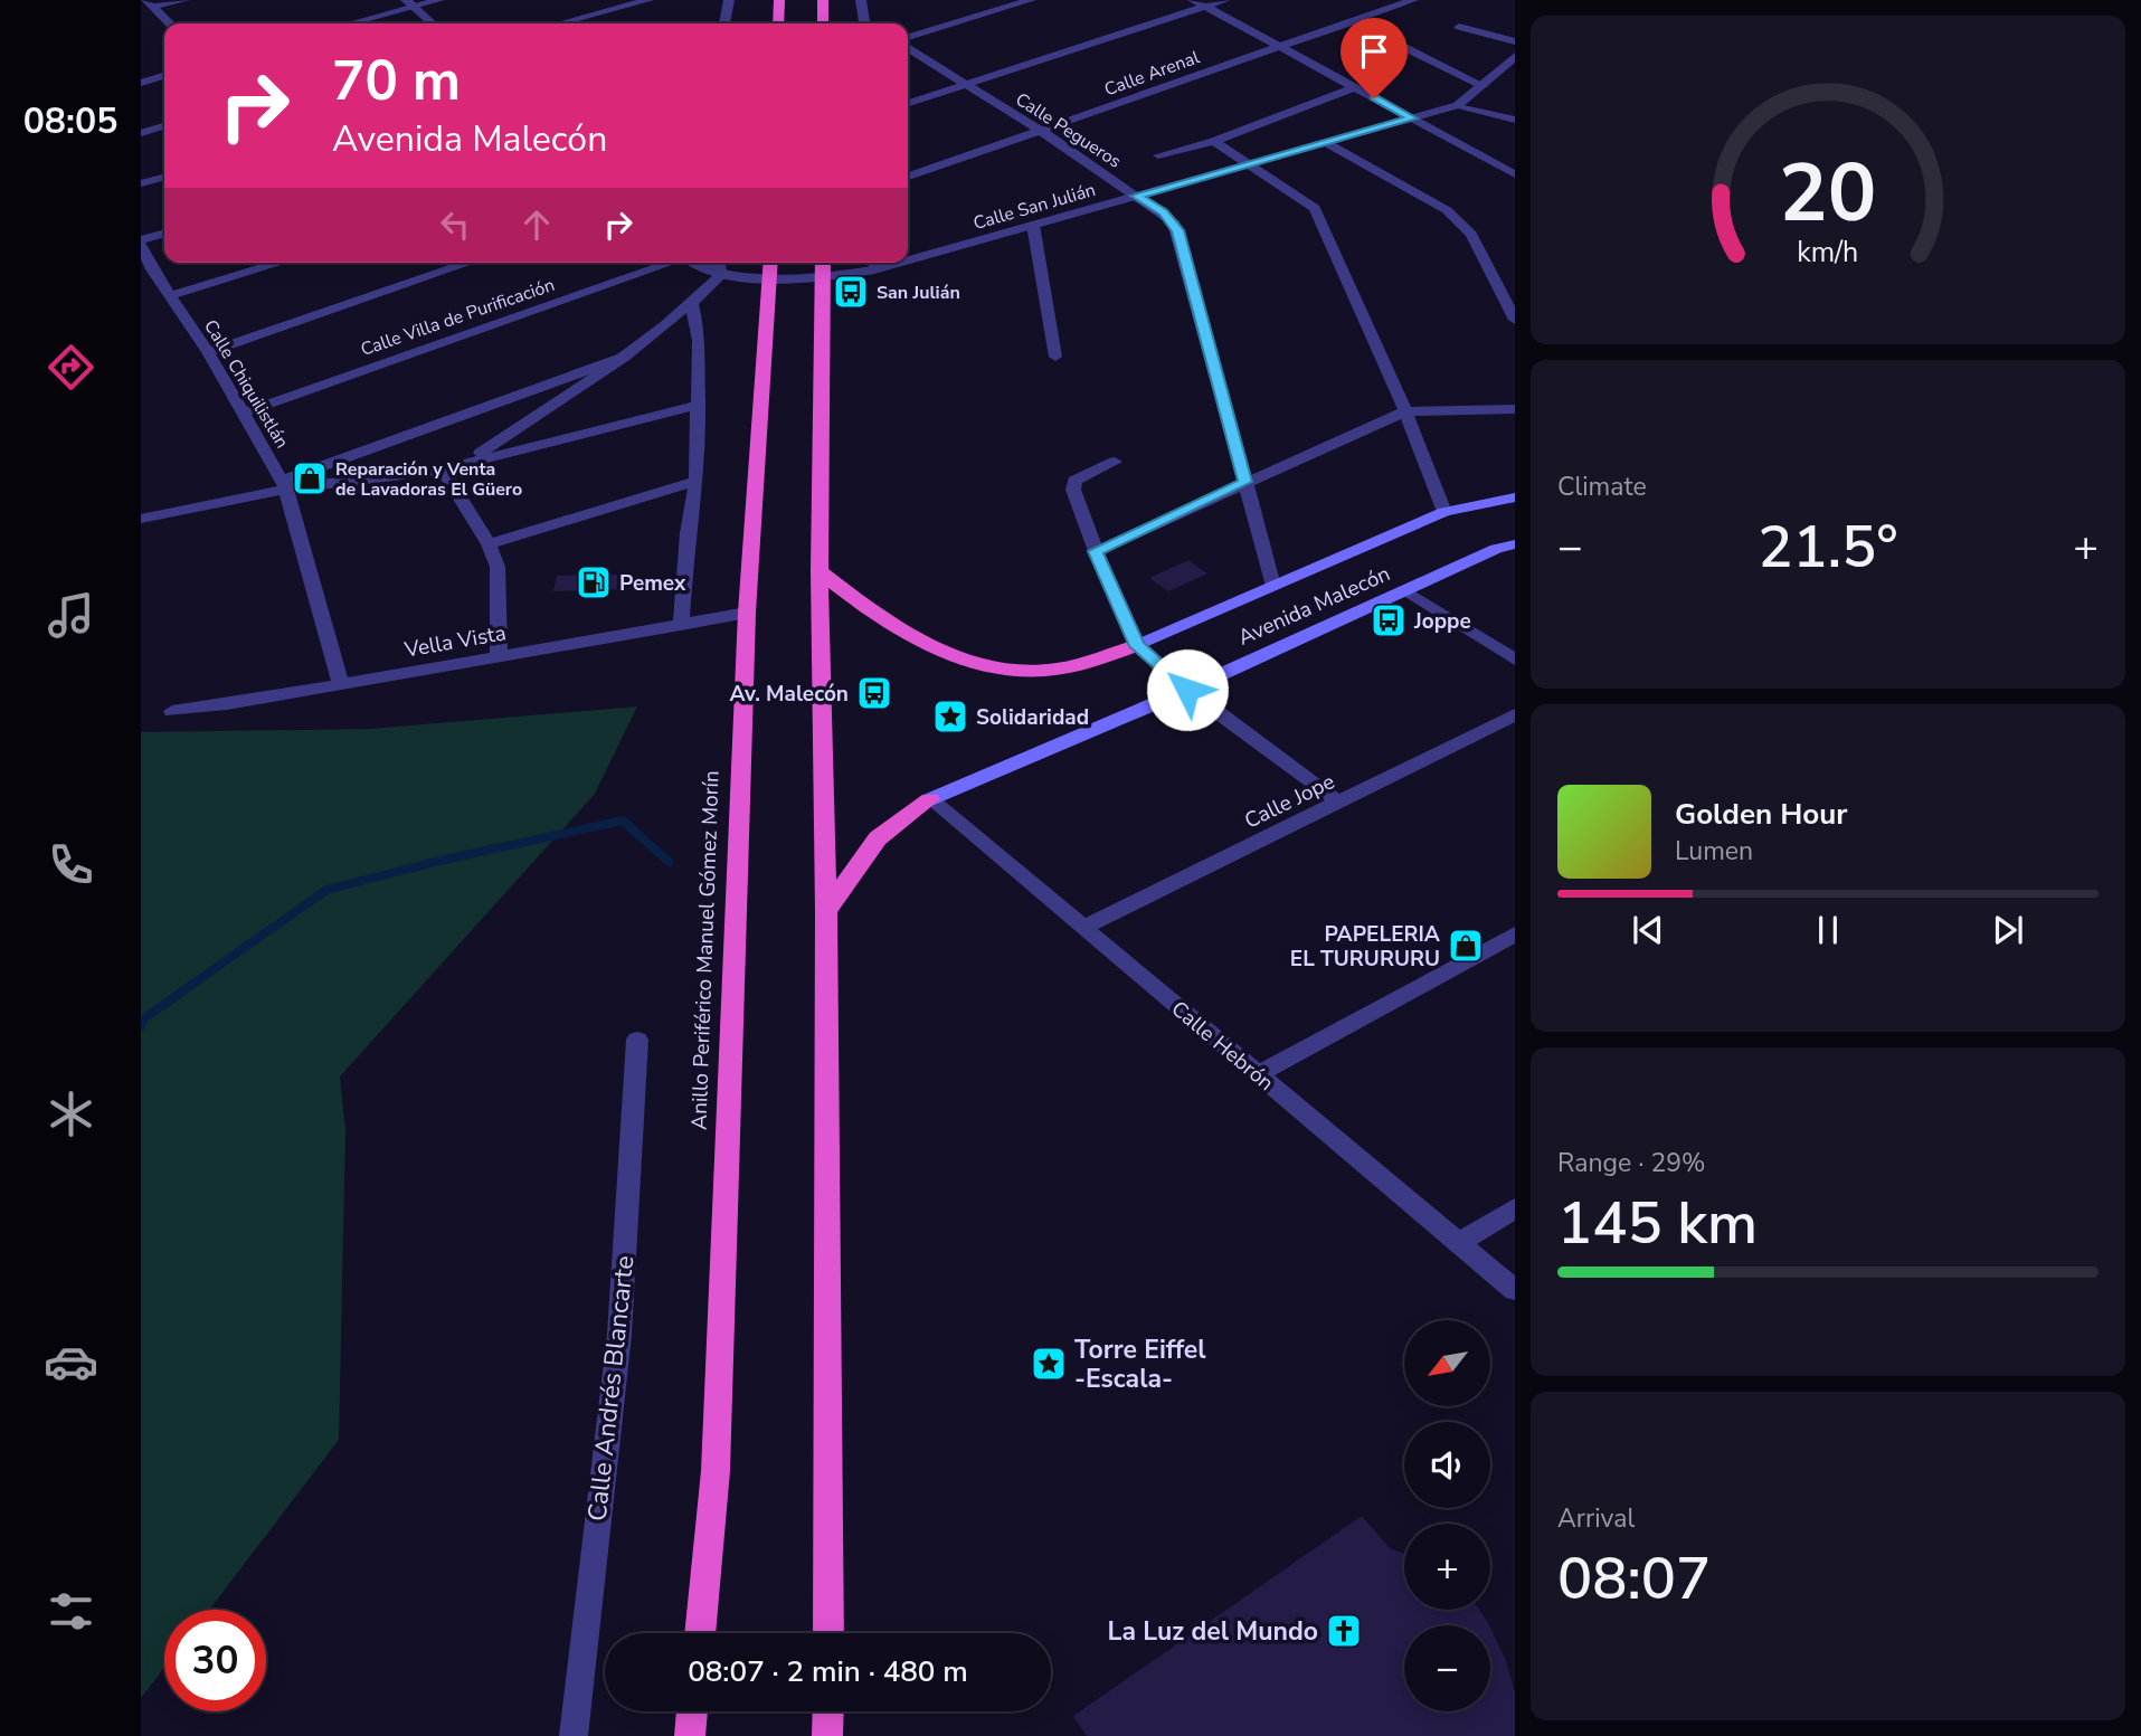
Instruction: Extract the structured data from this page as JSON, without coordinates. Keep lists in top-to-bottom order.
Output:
{
  "streets": {
    "highway": ["Avenida Malecón", "Anillo Periférico Manuel Gómez Morín"],
    "street": [
      "Calle Arenal",
      "Calle Pegueros",
      "Calle San Julián",
      "Calle Villa de Purificación",
      "Calle Chiquilistlán",
      "Vella Vista",
      "Calle Jope",
      "Calle Hebrón",
      "Calle Andrés Blancarte"
    ]
  },
  "crossings": [
    ["Calle Arenal", "Calle Pegueros"],
    ["Calle Pegueros", "Calle San Julián"],
    ["Calle Pegueros", "Avenida Malecón"],
    ["Calle San Julián", "Anillo Periférico Manuel Gómez Morín"],
    ["Calle Villa de Purificación", "Calle Chiquilistlán"],
    ["Calle Chiquilistlán", "Vella Vista"],
    ["Avenida Malecón", "Calle Hebrón"],
    ["Vella Vista", "Anillo Periférico Manuel Gómez Morín"],
    ["Calle Jope", "Calle Hebrón"]
  ],
  "places": {
    "bus stop": ["San Julián", "Joppe", "Av. Malecón"],
    "shop": ["Reparación y Venta de Lavadoras El Güero", "PAPELERIA EL TURURURU"],
    "fuel station": ["Pemex"],
    "place": ["Solidaridad", "Torre Eiffel -Escala-"],
    "church": ["La Luz del Mundo"]
  },
  "north": "bottom left",
  "page": {
    "tabs": "08:05",
    "turn": ["70 m", "Avenida Malecón"],
    "tile": [
      "Climate",
      ["Range · 29%", "145 km"],
      ["Arrival", "08:07"]
    ],
    "heat": ["−", "21.5°", "+"],
    "song": ["Golden Hour", "Lumen"],
    "map_buttons": ["+", "−"],
    "limit": "30",
    "trip": "08:07 · 2 min · 480 m",
    "gauge": ["20", "km/h"]
  }
}
